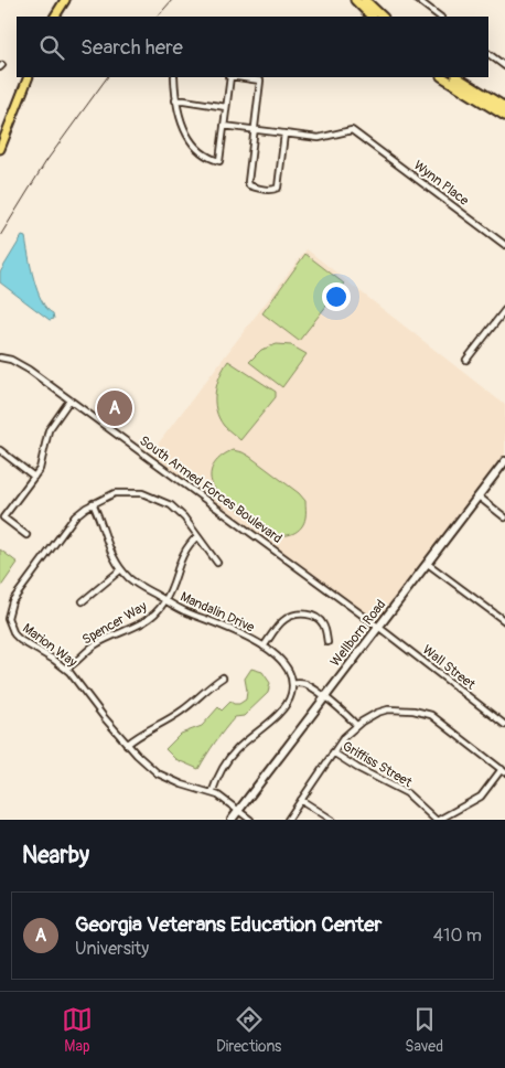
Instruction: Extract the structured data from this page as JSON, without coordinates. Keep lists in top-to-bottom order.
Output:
{
  "streets": {
    "street": [
      "Wynn Place",
      "South Armed Forces Boulevard",
      "Mandalin Drive",
      "Spencer Way",
      "Wellborn Road",
      "Marion Way",
      "Wall Street",
      "Griffiss Street"
    ]
  },
  "crossings": [
    ["South Armed Forces Boulevard", "Wellborn Road"],
    ["South Armed Forces Boulevard", "Wall Street"],
    ["Mandalin Drive", "Spencer Way"],
    ["Mandalin Drive", "Marion Way"],
    ["Spencer Way", "Marion Way"],
    ["Wellborn Road", "Marion Way"],
    ["Wellborn Road", "Wall Street"]
  ],
  "page": {
    "search": "Search here",
    "pins": "A",
    "heading": "Nearby",
    "list": [
      {
        "mark": "A",
        "name": "Georgia Veterans Education Center",
        "note": "University",
        "value": "410 m"
      }
    ],
    "nav": ["Map", "Directions", "Saved"]
  }
}
